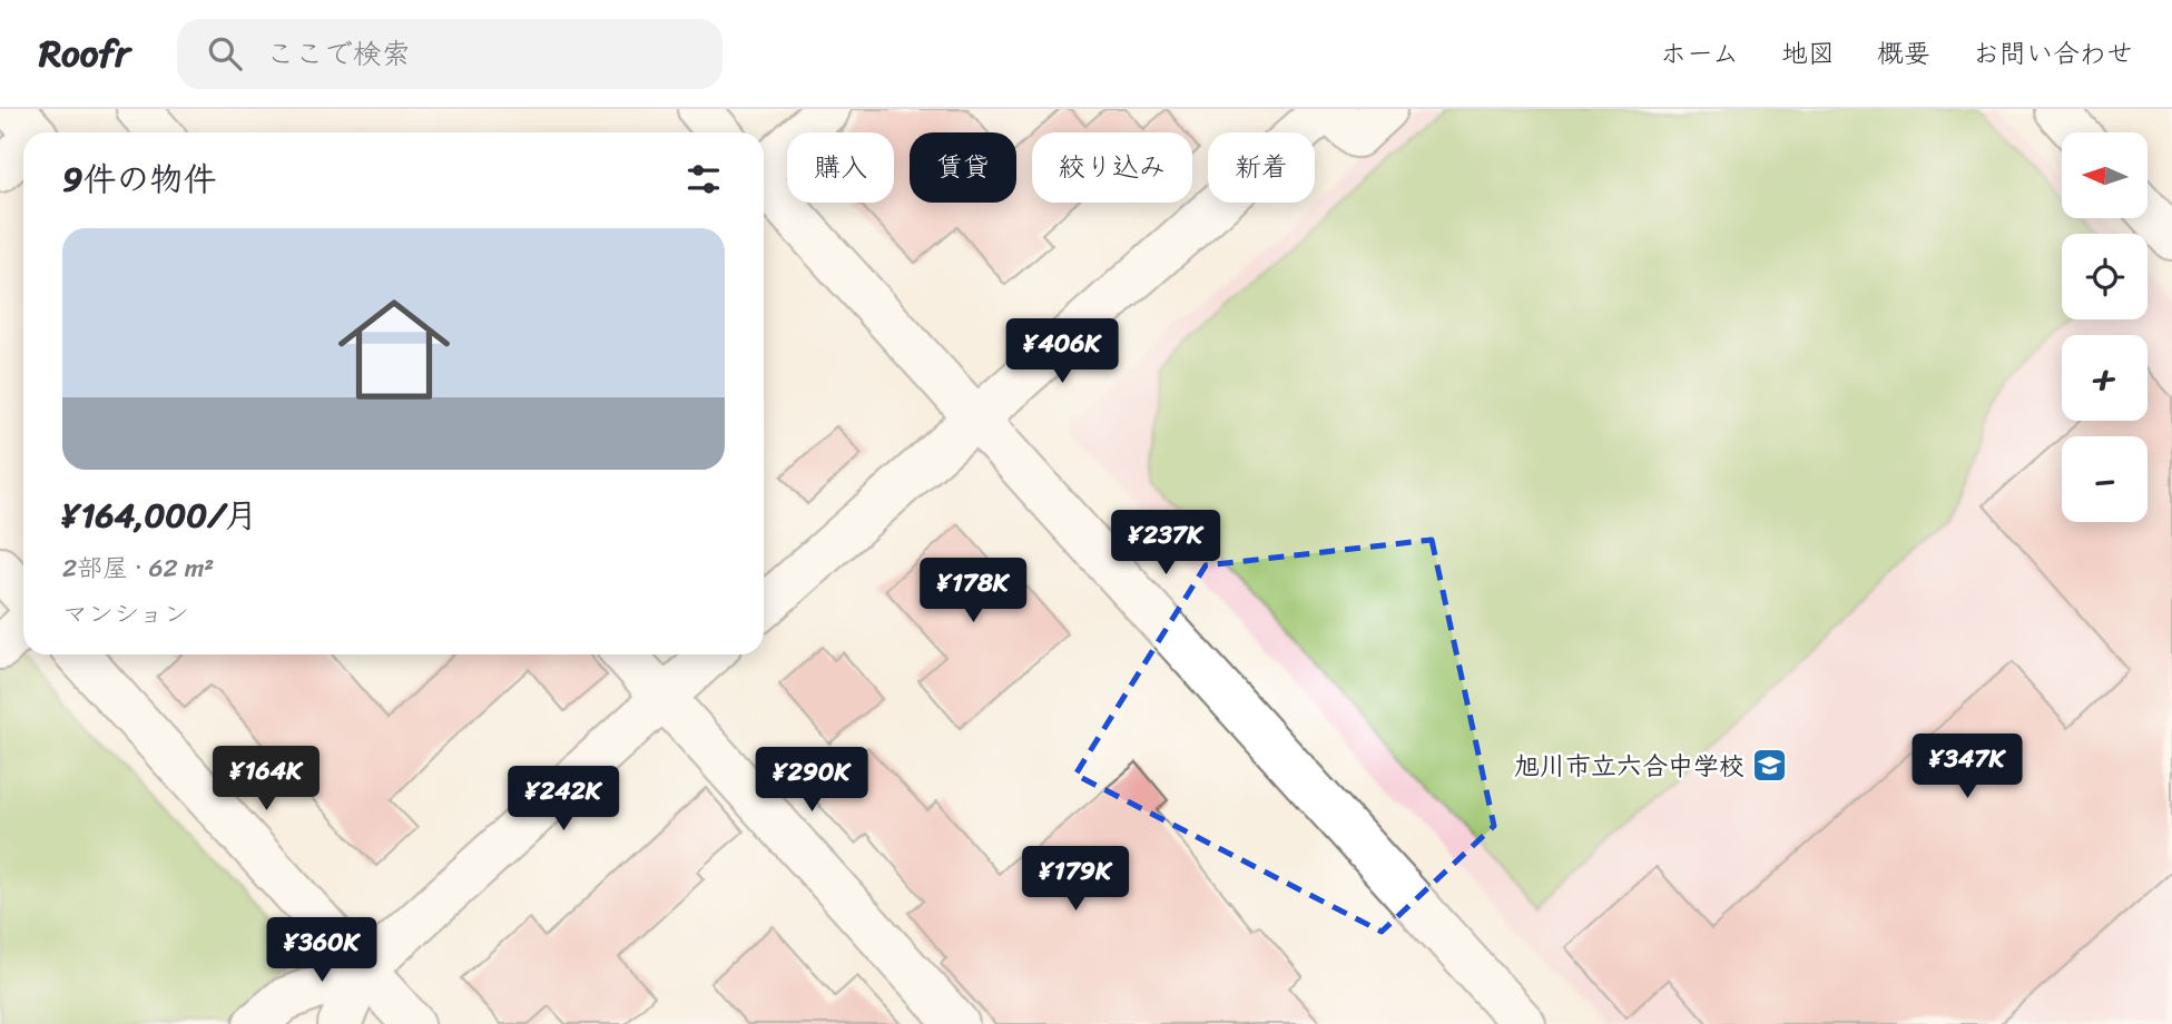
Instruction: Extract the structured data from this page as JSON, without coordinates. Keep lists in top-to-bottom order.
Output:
{
  "places": {
    "school or university": ["旭川市立六合中学校"]
  },
  "north": "left",
  "page": {
    "header": "Roofr",
    "search": "ここで検索",
    "nav": [
      "ホーム",
      "地図",
      "概要",
      "お問い合わせ"
    ],
    "map_buttons": ["+", "−"],
    "chip": [
      "購入",
      "賃貸",
      "絞り込み",
      "新着"
    ],
    "heading": "9件の物件",
    "list": [
      {
        "name": "¥164,000/月",
        "note": "2部屋 · 62 m² · マンション"
      }
    ],
    "price": [
      "¥406K",
      "¥237K",
      "¥178K",
      "¥347K",
      "¥164K",
      "¥290K",
      "¥242K",
      "¥179K",
      "¥360K"
    ]
  }
}
